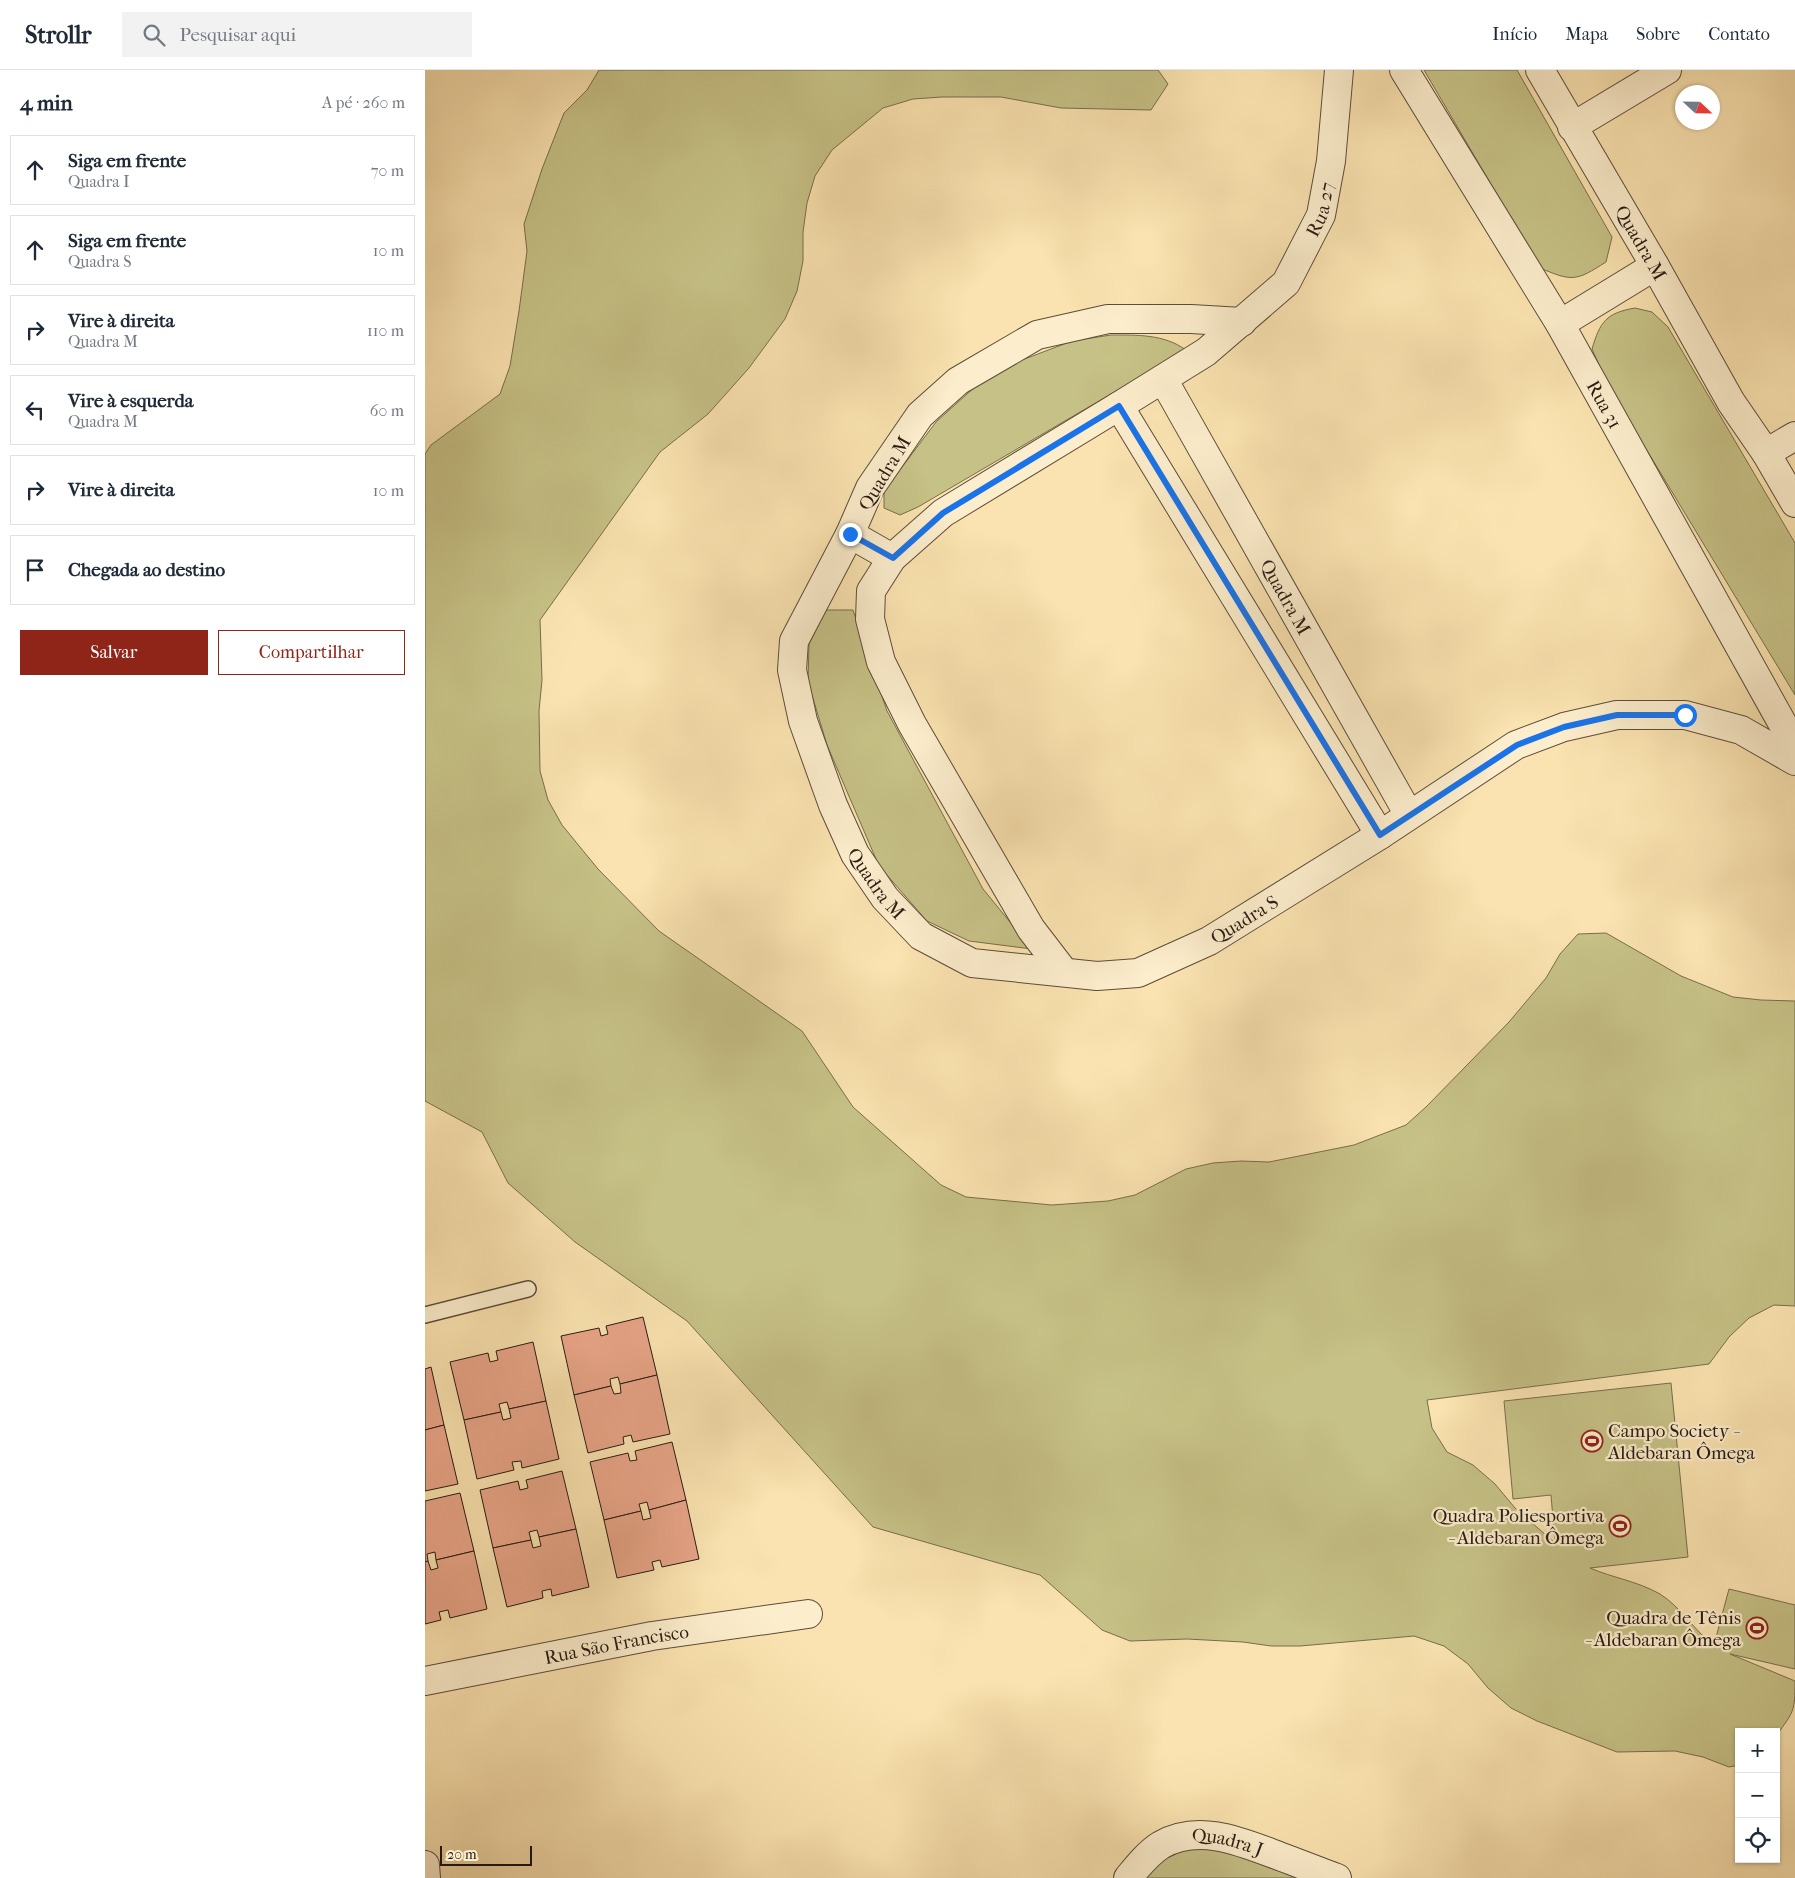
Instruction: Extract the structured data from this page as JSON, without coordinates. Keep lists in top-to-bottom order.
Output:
{
  "streets": {
    "street": [
      "Rua 27",
      "Quadra M",
      "Rua 31",
      "Quadra S",
      "Rua São Francisco",
      "Quadra J"
    ]
  },
  "crossings": [
    ["Rua 27", "Quadra M"],
    ["Quadra M", "Quadra S"]
  ],
  "places": {
    "sports": ["Campo Society - Aldebaran Ômega", "Quadra Poliesportiva - Aldebaran Ômega", "Quadra de Tênis - Aldebaran Ômega"]
  },
  "scale_bar": "20 m",
  "north": "right",
  "page": {
    "header": "Strollr",
    "search": "Pesquisar aqui",
    "nav": [
      "Início",
      "Mapa",
      "Sobre",
      "Contato"
    ],
    "heading": ["4 min", "A pé · 260 m"],
    "list": [
      ["Siga em frente", "Quadra I", "70 m"],
      ["Siga em frente", "Quadra S", "10 m"],
      ["Vire à direita", "Quadra M", "110 m"],
      ["Vire à esquerda", "Quadra M", "60 m"],
      ["Vire à direita", "10 m"],
      "Chegada ao destino"
    ],
    "buttons": ["Salvar", "Compartilhar"],
    "map_buttons": ["+", "−"],
    "scale": "20 m"
  }
}
